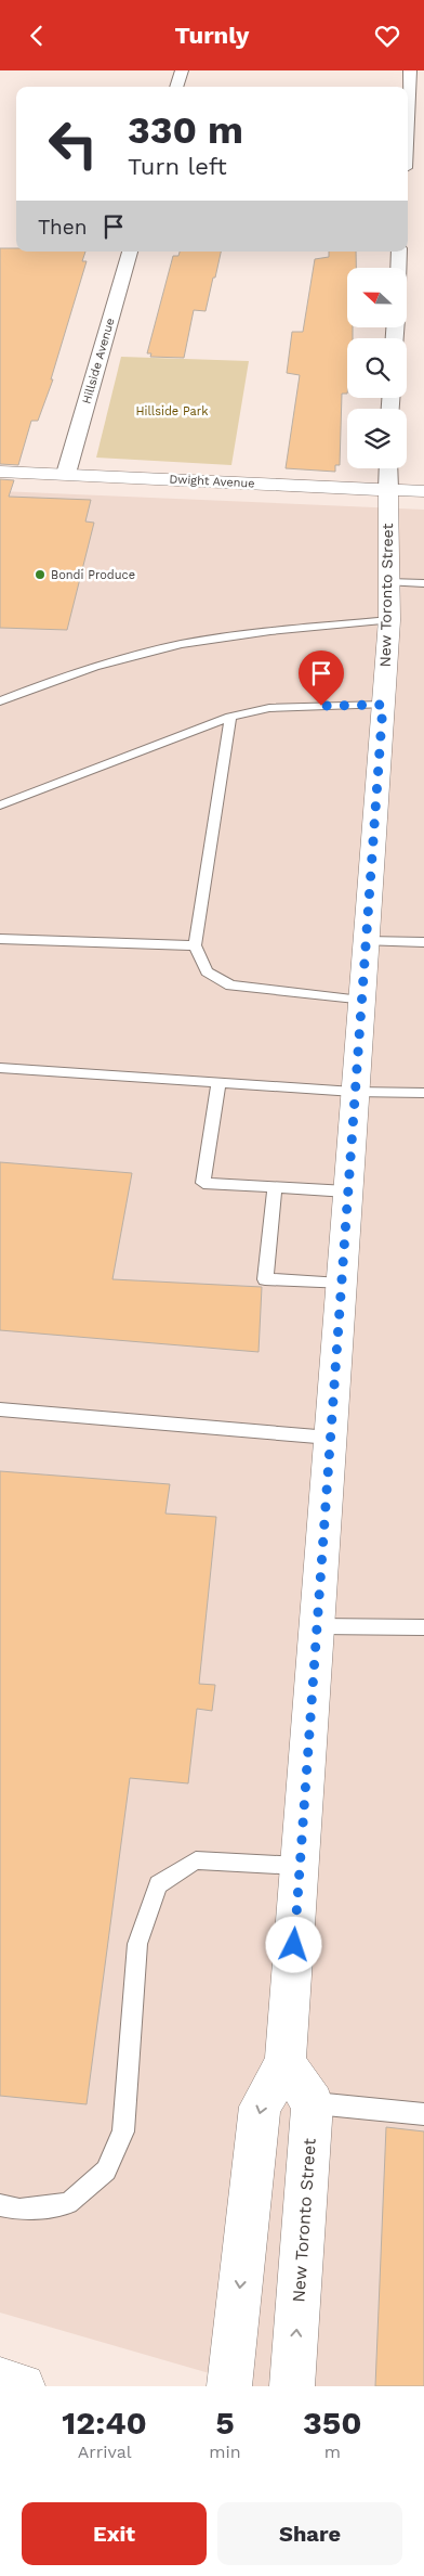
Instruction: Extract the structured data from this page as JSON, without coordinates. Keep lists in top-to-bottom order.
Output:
{
  "streets": {
    "street": ["Hillside Avenue", "Dwight Avenue", "New Toronto Street"]
  },
  "crossings": [
    ["Hillside Avenue", "Dwight Avenue"],
    ["Dwight Avenue", "New Toronto Street"]
  ],
  "parks": ["Hillside Park"],
  "places": ["Bondi Produce"],
  "north": "left",
  "page": {
    "header": "Turnly",
    "turn": ["330 m", "Turn left"],
    "then": "Then",
    "eta": [
      "12:40",
      "Arrival",
      "5",
      "min",
      "350",
      "m"
    ],
    "buttons": ["Exit", "Share"]
  }
}
